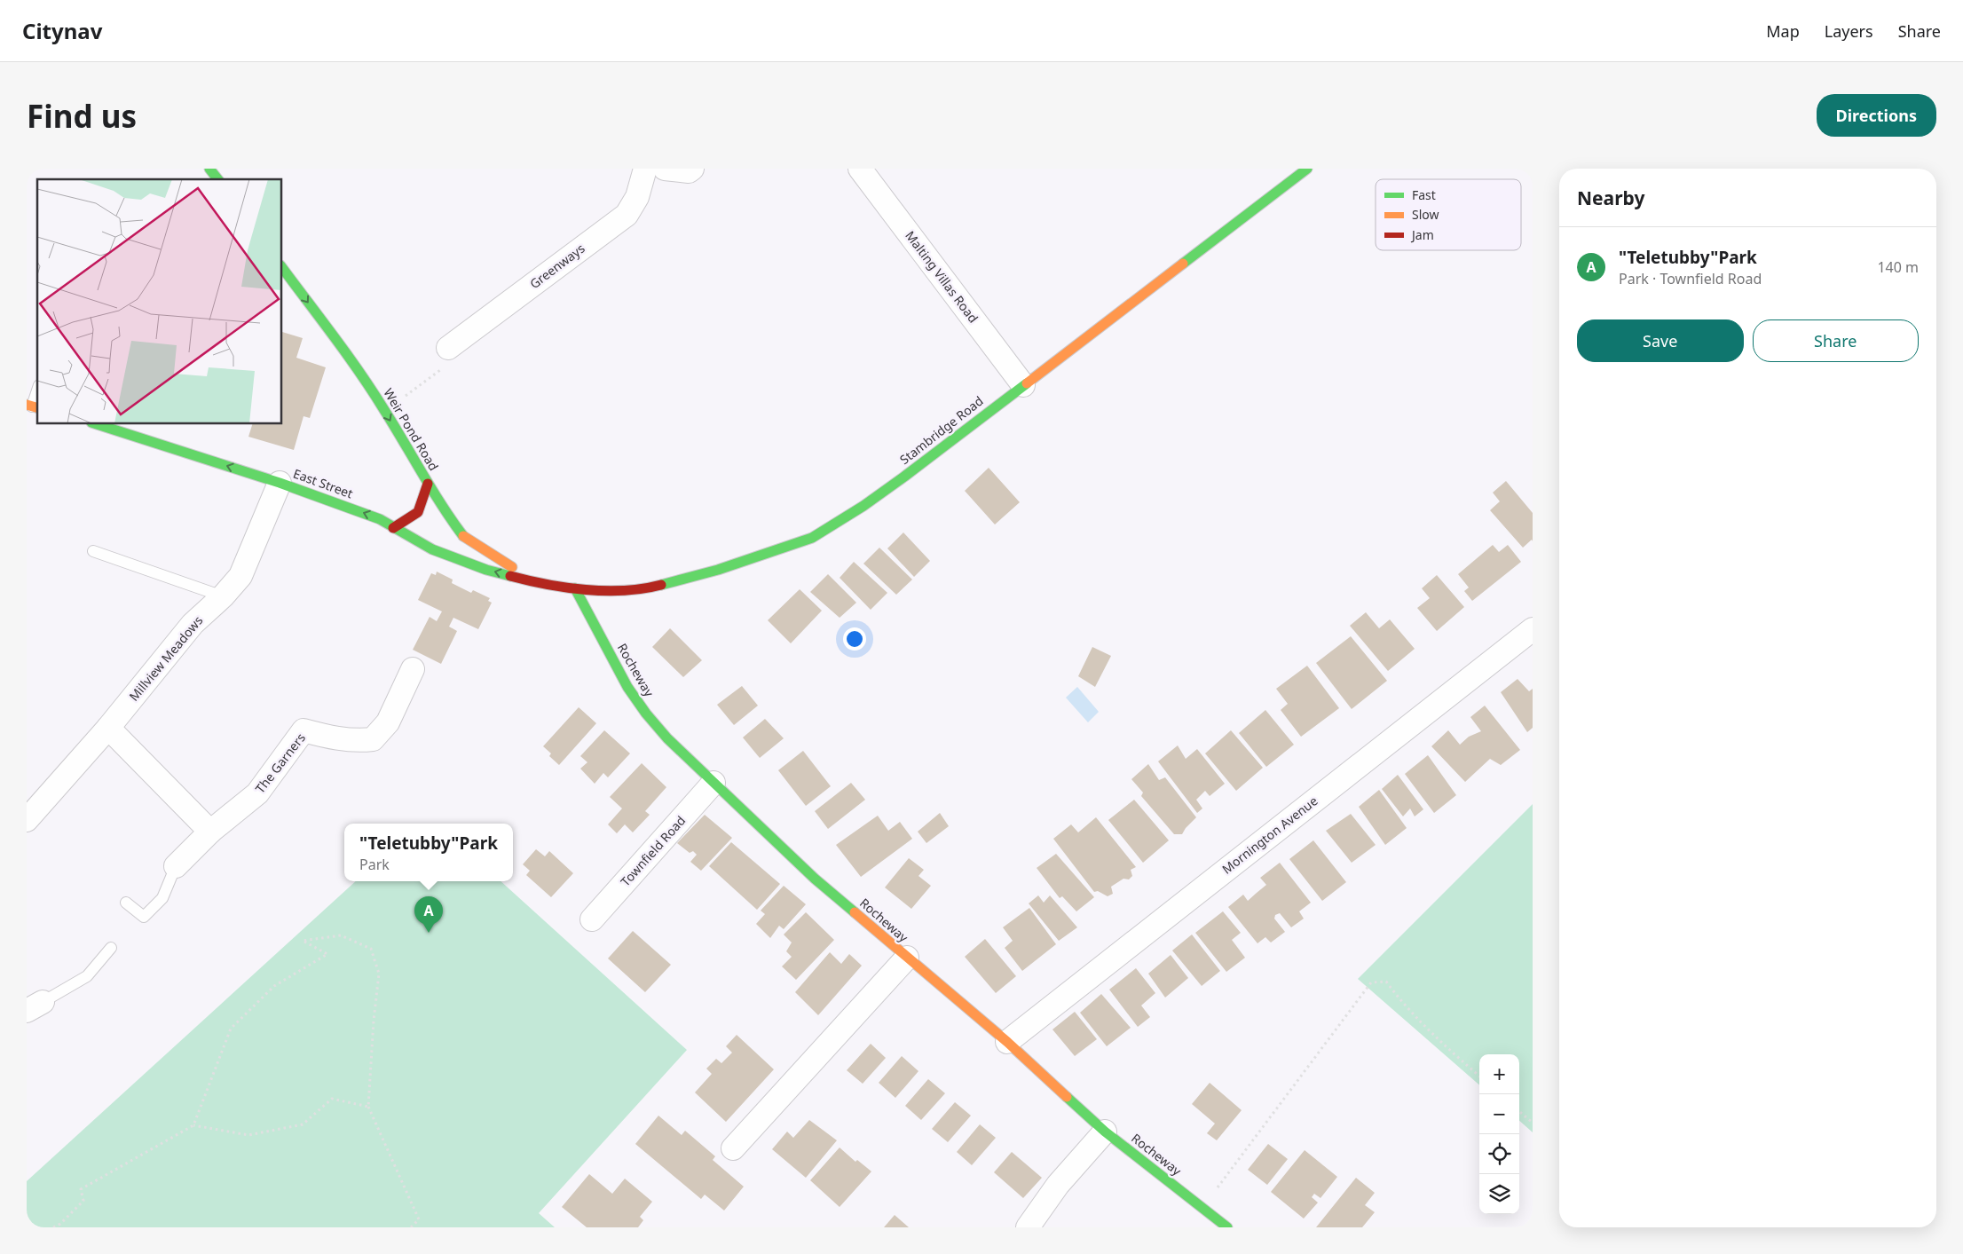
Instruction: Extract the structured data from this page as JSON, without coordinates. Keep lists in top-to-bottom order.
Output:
{
  "streets": {
    "street": [
      "Greenways",
      "Malting Villas Road",
      "Weir Pond Road",
      "Stambridge Road",
      "East Street",
      "Millview Meadows",
      "Rocheway",
      "The Garners",
      "Mornington Avenue",
      "Townfield Road"
    ]
  },
  "crossings": [
    ["Malting Villas Road", "Stambridge Road"],
    ["Weir Pond Road", "Stambridge Road"],
    ["Weir Pond Road", "East Street"],
    ["Stambridge Road", "East Street"],
    ["Stambridge Road", "Rocheway"],
    ["East Street", "Millview Meadows"],
    ["Rocheway", "Mornington Avenue"],
    ["Rocheway", "Townfield Road"]
  ],
  "one_way": ["Weir Pond Road", "East Street"],
  "legend": ["Fast", "Slow", "Jam"],
  "page": {
    "header": "Citynav",
    "nav": ["Map", "Layers", "Share"],
    "buttons": [
      "Directions",
      ["Save", "Share"]
    ],
    "title": "Find us",
    "heading": "Nearby",
    "list": [
      {
        "mark": "A",
        "name": "\"Teletubby\"Park",
        "note": "Park · Townfield Road",
        "value": "140 m"
      }
    ],
    "popup": ["\"Teletubby\"Park", "Park"],
    "pins": "A",
    "map_buttons": ["+", "−"]
  }
}
